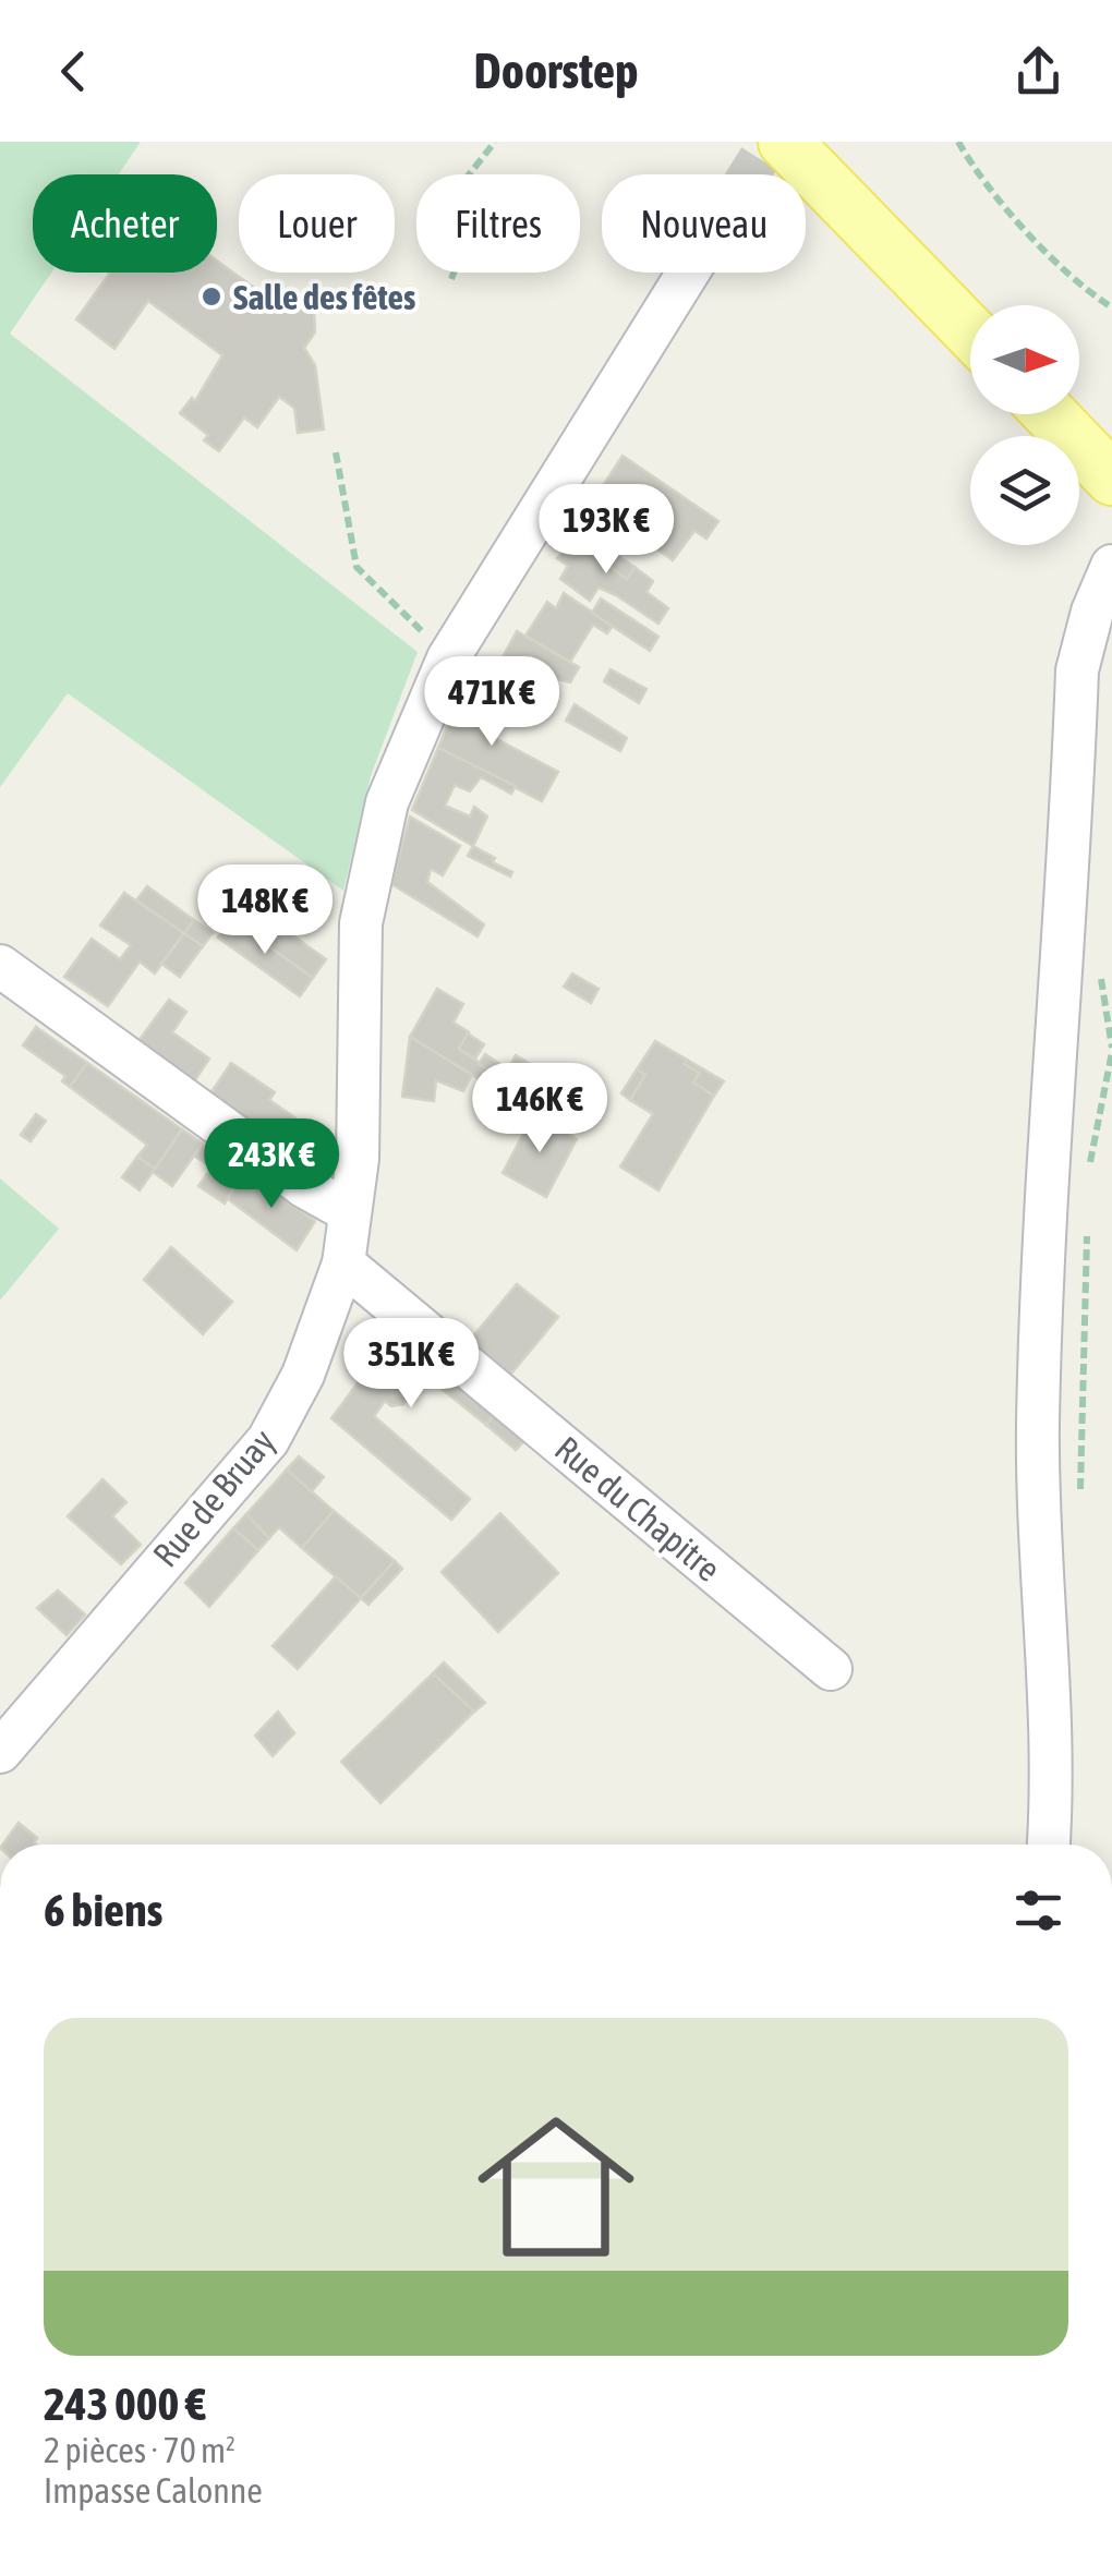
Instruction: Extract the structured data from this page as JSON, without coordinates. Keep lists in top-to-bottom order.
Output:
{
  "streets": {
    "street": ["Rue de Bruay", "Rue du Chapitre"]
  },
  "crossings": [
    ["Rue de Bruay", "Rue du Chapitre"]
  ],
  "places": ["Salle des fêtes"],
  "north": "right",
  "page": {
    "header": "Doorstep",
    "chip": [
      "Acheter",
      "Louer",
      "Filtres",
      "Nouveau"
    ],
    "price": [
      "193K €",
      "471K €",
      "148K €",
      "146K €",
      "243K €",
      "351K €"
    ],
    "heading": "6 biens",
    "list": [
      {
        "name": "243 000 €",
        "note": "2 pièces · 70 m² · Impasse Calonne"
      }
    ]
  }
}
